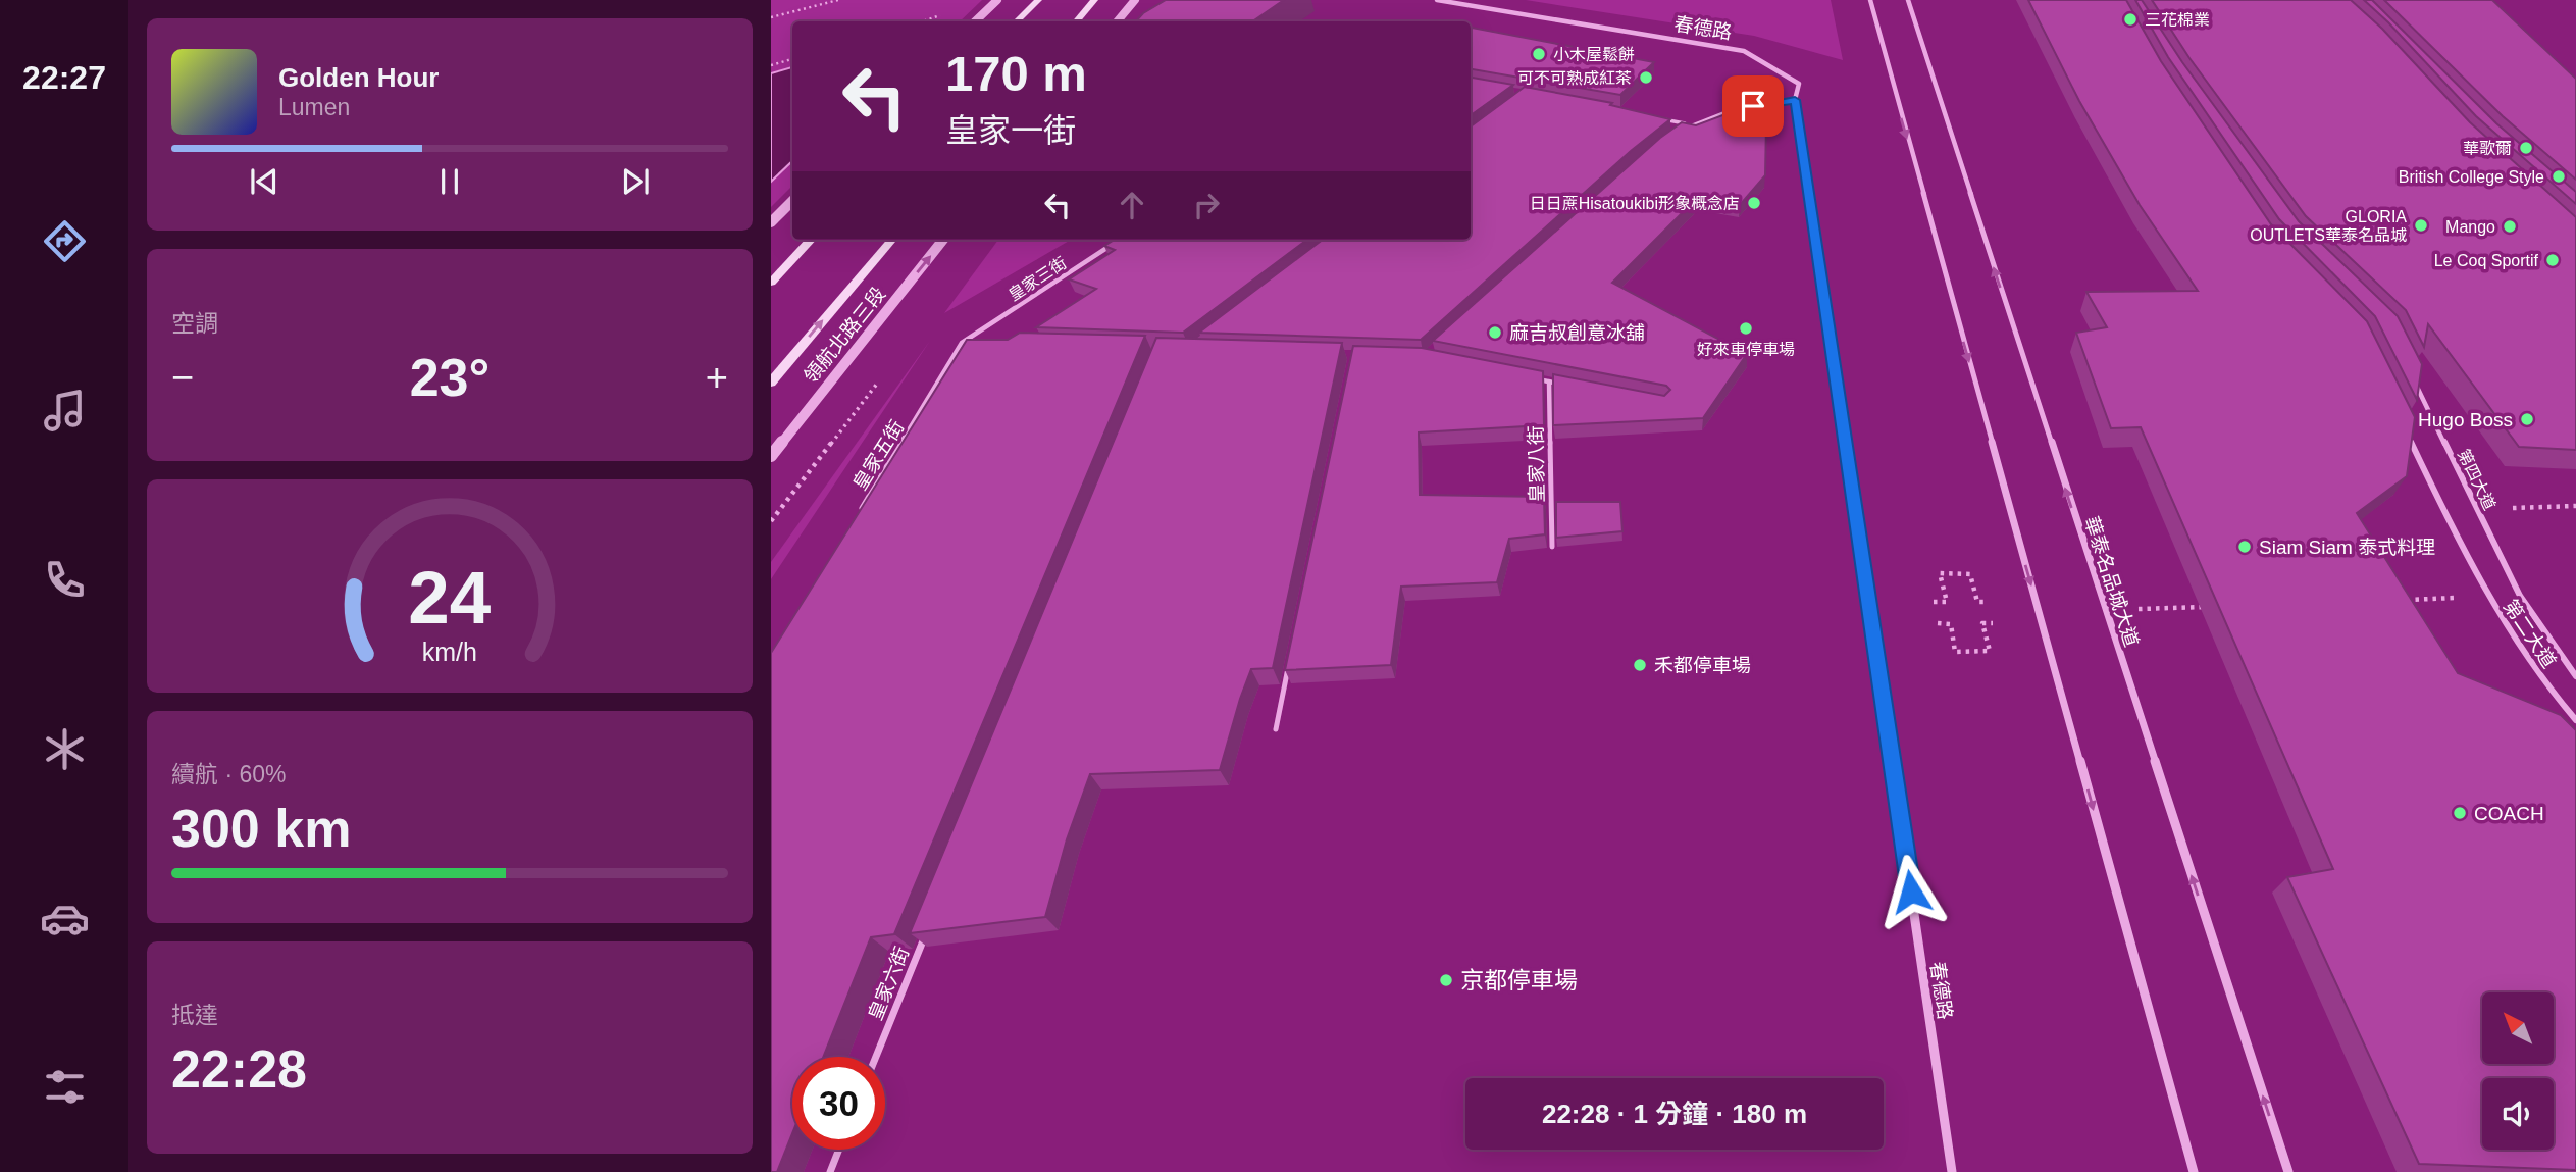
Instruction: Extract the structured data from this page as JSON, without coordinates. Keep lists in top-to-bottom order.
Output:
{
  "streets": {
    "main road": ["領航北路三段"],
    "street": [
      "春德路",
      "第四大道",
      "華泰名品城大道",
      "第二大道"
    ],
    "lane": [
      "皇家三街",
      "皇家五街",
      "皇家八街",
      "皇家六街"
    ]
  },
  "crossings": [
    ["皇家三街", "皇家五街"],
    ["第四大道", "第二大道"]
  ],
  "one_way": ["領航北路三段"],
  "places": [
    "三花棉業",
    "小木屋鬆餅",
    "可不可熟成紅茶",
    "華歌爾",
    "British College Style",
    "日日蔗Hisatoukibi形象概念店",
    "GLORIA OUTLETS華泰名品城",
    "Mango",
    "Le Coq Sportif",
    "好來車停車場",
    "麻吉叔創意冰舖",
    "Hugo Boss",
    "Siam Siam 泰式料理",
    "禾都停車場",
    "COACH",
    "京都停車場"
  ],
  "north": "top left",
  "page": {
    "tabs": "22:27",
    "turn": ["170 m", "皇家一街"],
    "song": ["Golden Hour", "Lumen"],
    "tile": [
      "空調",
      ["續航 · 60%", "300 km"],
      ["抵達", "22:28"]
    ],
    "heat": ["−", "23°", "+"],
    "limit": "30",
    "trip": "22:28 · 1 分鐘 · 180 m",
    "gauge": ["24", "km/h"]
  }
}
